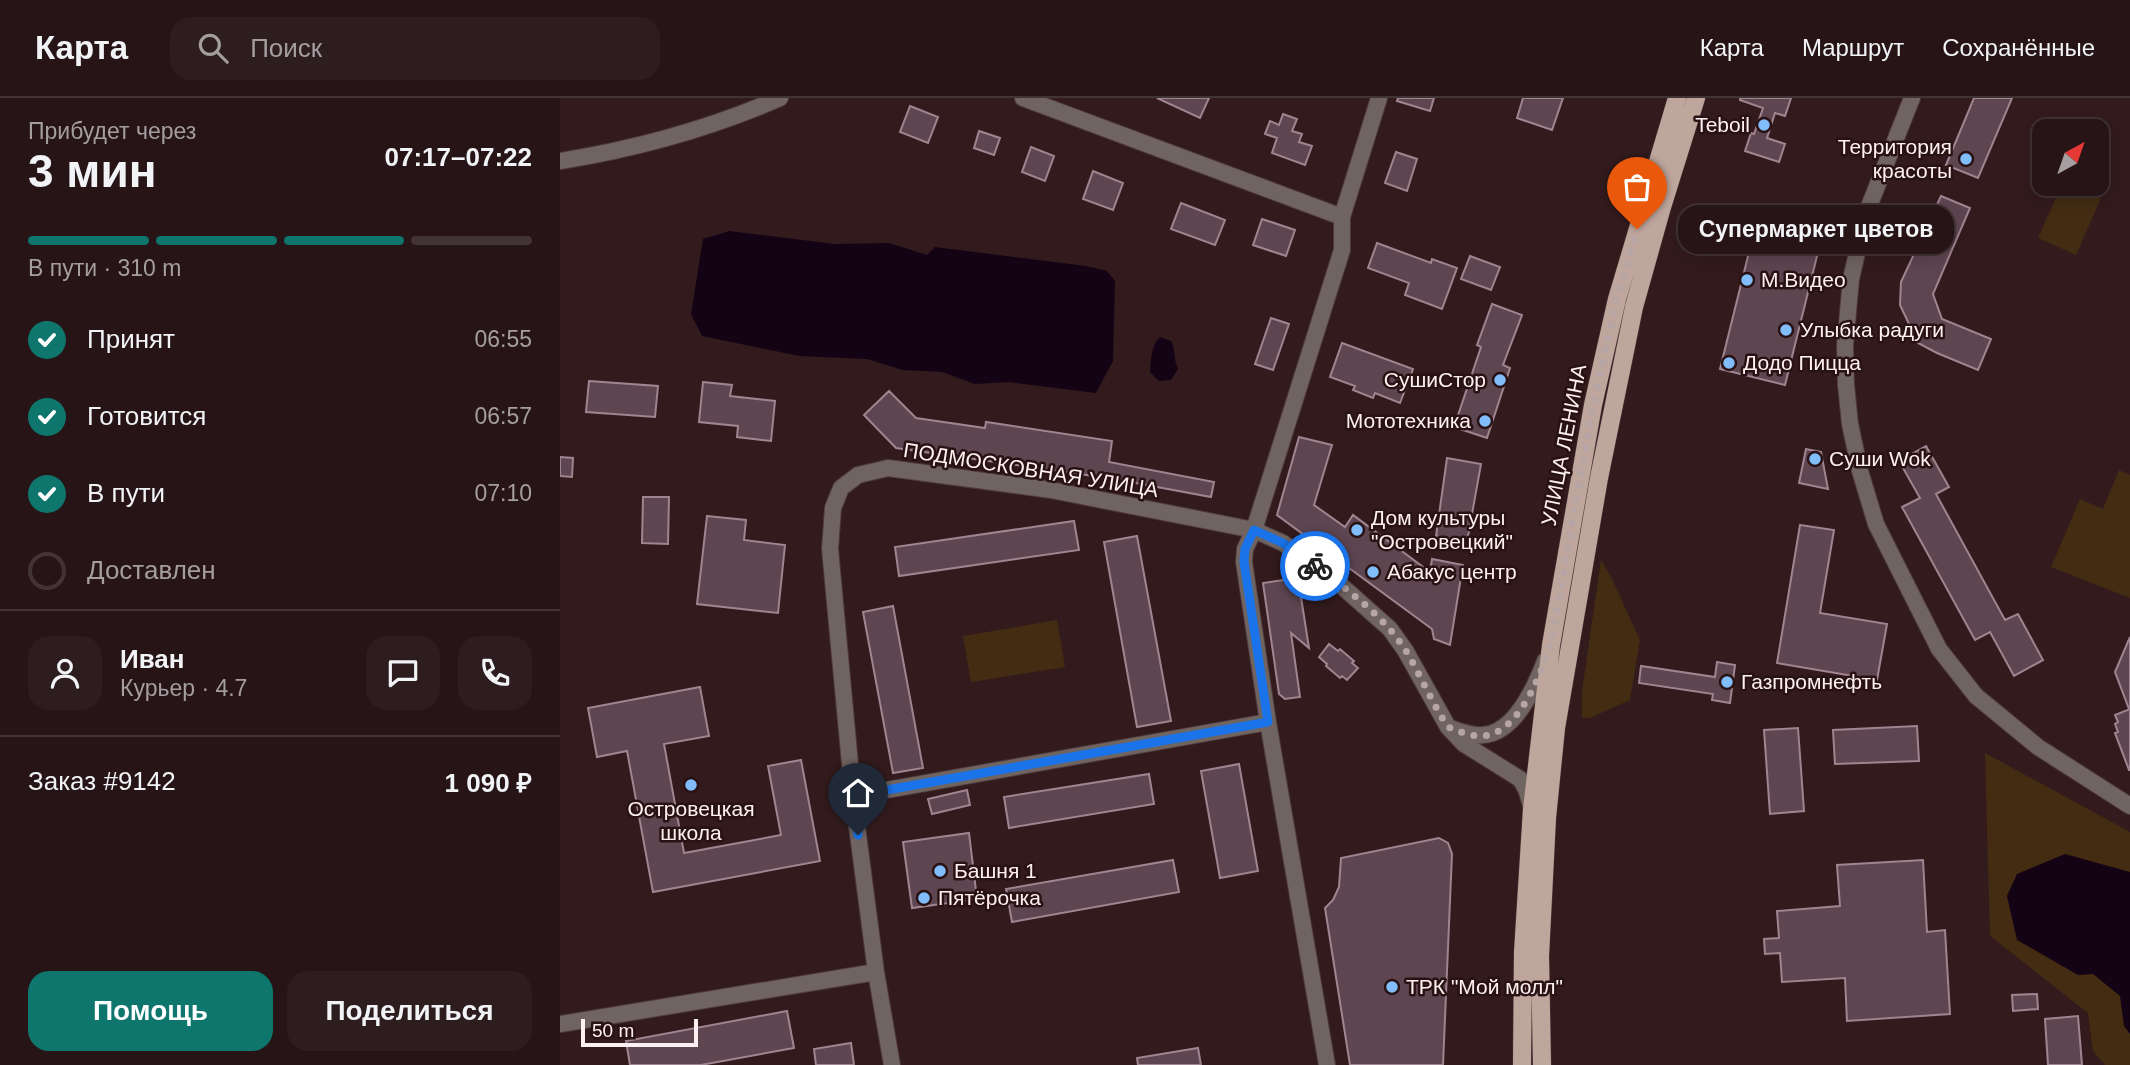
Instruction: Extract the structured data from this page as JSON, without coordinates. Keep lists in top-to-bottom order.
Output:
{
  "streets": {
    "main road": ["УЛИЦА ЛЕНИНА"],
    "street": ["ПОДМОСКОВНАЯ УЛИЦА"]
  },
  "crossings": [
    ["УЛИЦА ЛЕНИНА", "ПОДМОСКОВНАЯ УЛИЦА"]
  ],
  "places": [
    "Teboil",
    "Территория красоты",
    "Супермаркет цветов",
    "М.Видео",
    "Улыбка радуги",
    "Додо Пицца",
    "СушиСтор",
    "Мототехника",
    "Суши Wok",
    "Дом культуры \"Островецкий\"",
    "Абакус центр",
    "Газпромнефть",
    "Островецкая школа",
    "Башня 1",
    "Пятёрочка",
    "ТРК \"Мой молл\""
  ],
  "scale_bar": "50 m",
  "north": "top right",
  "page": {
    "header": "Карта",
    "search": "Поиск",
    "nav": ["Карта", "Маршрут", "Сохранённые"],
    "heading": ["3 мин", "Прибудет через", "07:17–07:22"],
    "panel": [
      "Иван",
      "Курьер · 4.7",
      "Заказ #9142",
      "1 090 ₽"
    ],
    "bubble": "Супермаркет цветов",
    "bar": "В пути · 310 m",
    "list": [
      ["Принят", "06:55"],
      ["Готовится", "06:57"],
      ["В пути", "07:10"],
      "Доставлен"
    ],
    "buttons": ["Помощь", "Поделиться"],
    "scale": "50 m"
  }
}
